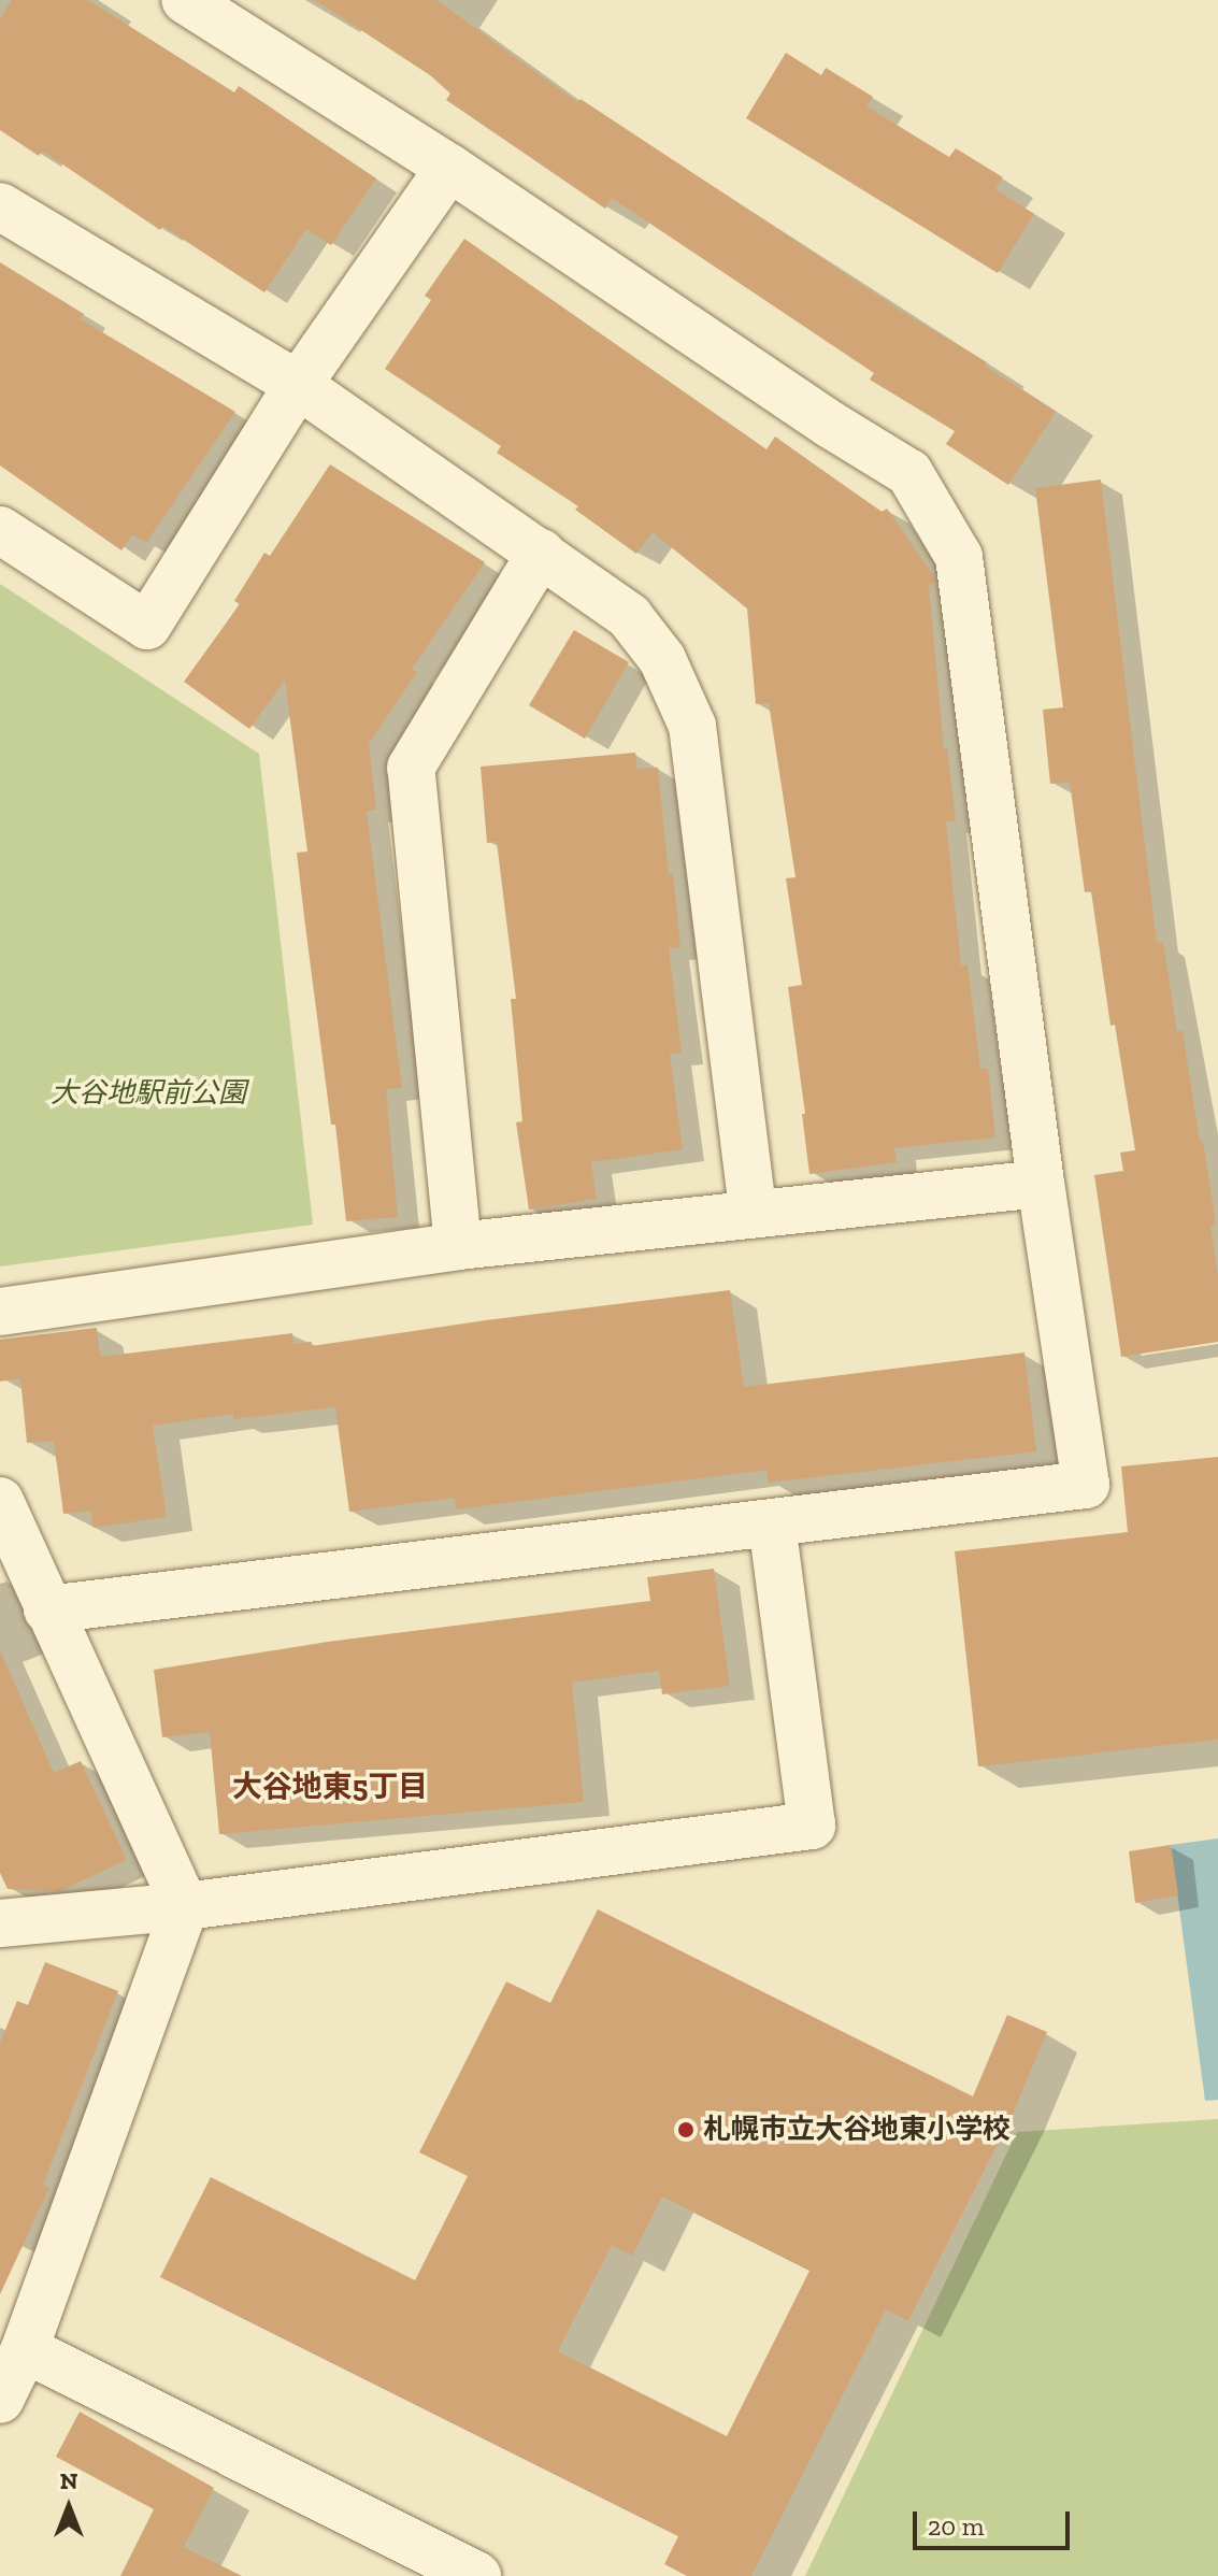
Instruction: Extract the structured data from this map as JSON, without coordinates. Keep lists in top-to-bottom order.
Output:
{
  "districts": ["大谷地東5丁目"],
  "parks": ["大谷地駅前公園"],
  "places": ["札幌市立大谷地東小学校"],
  "scale_bar": "20 m",
  "north": "top"
}
